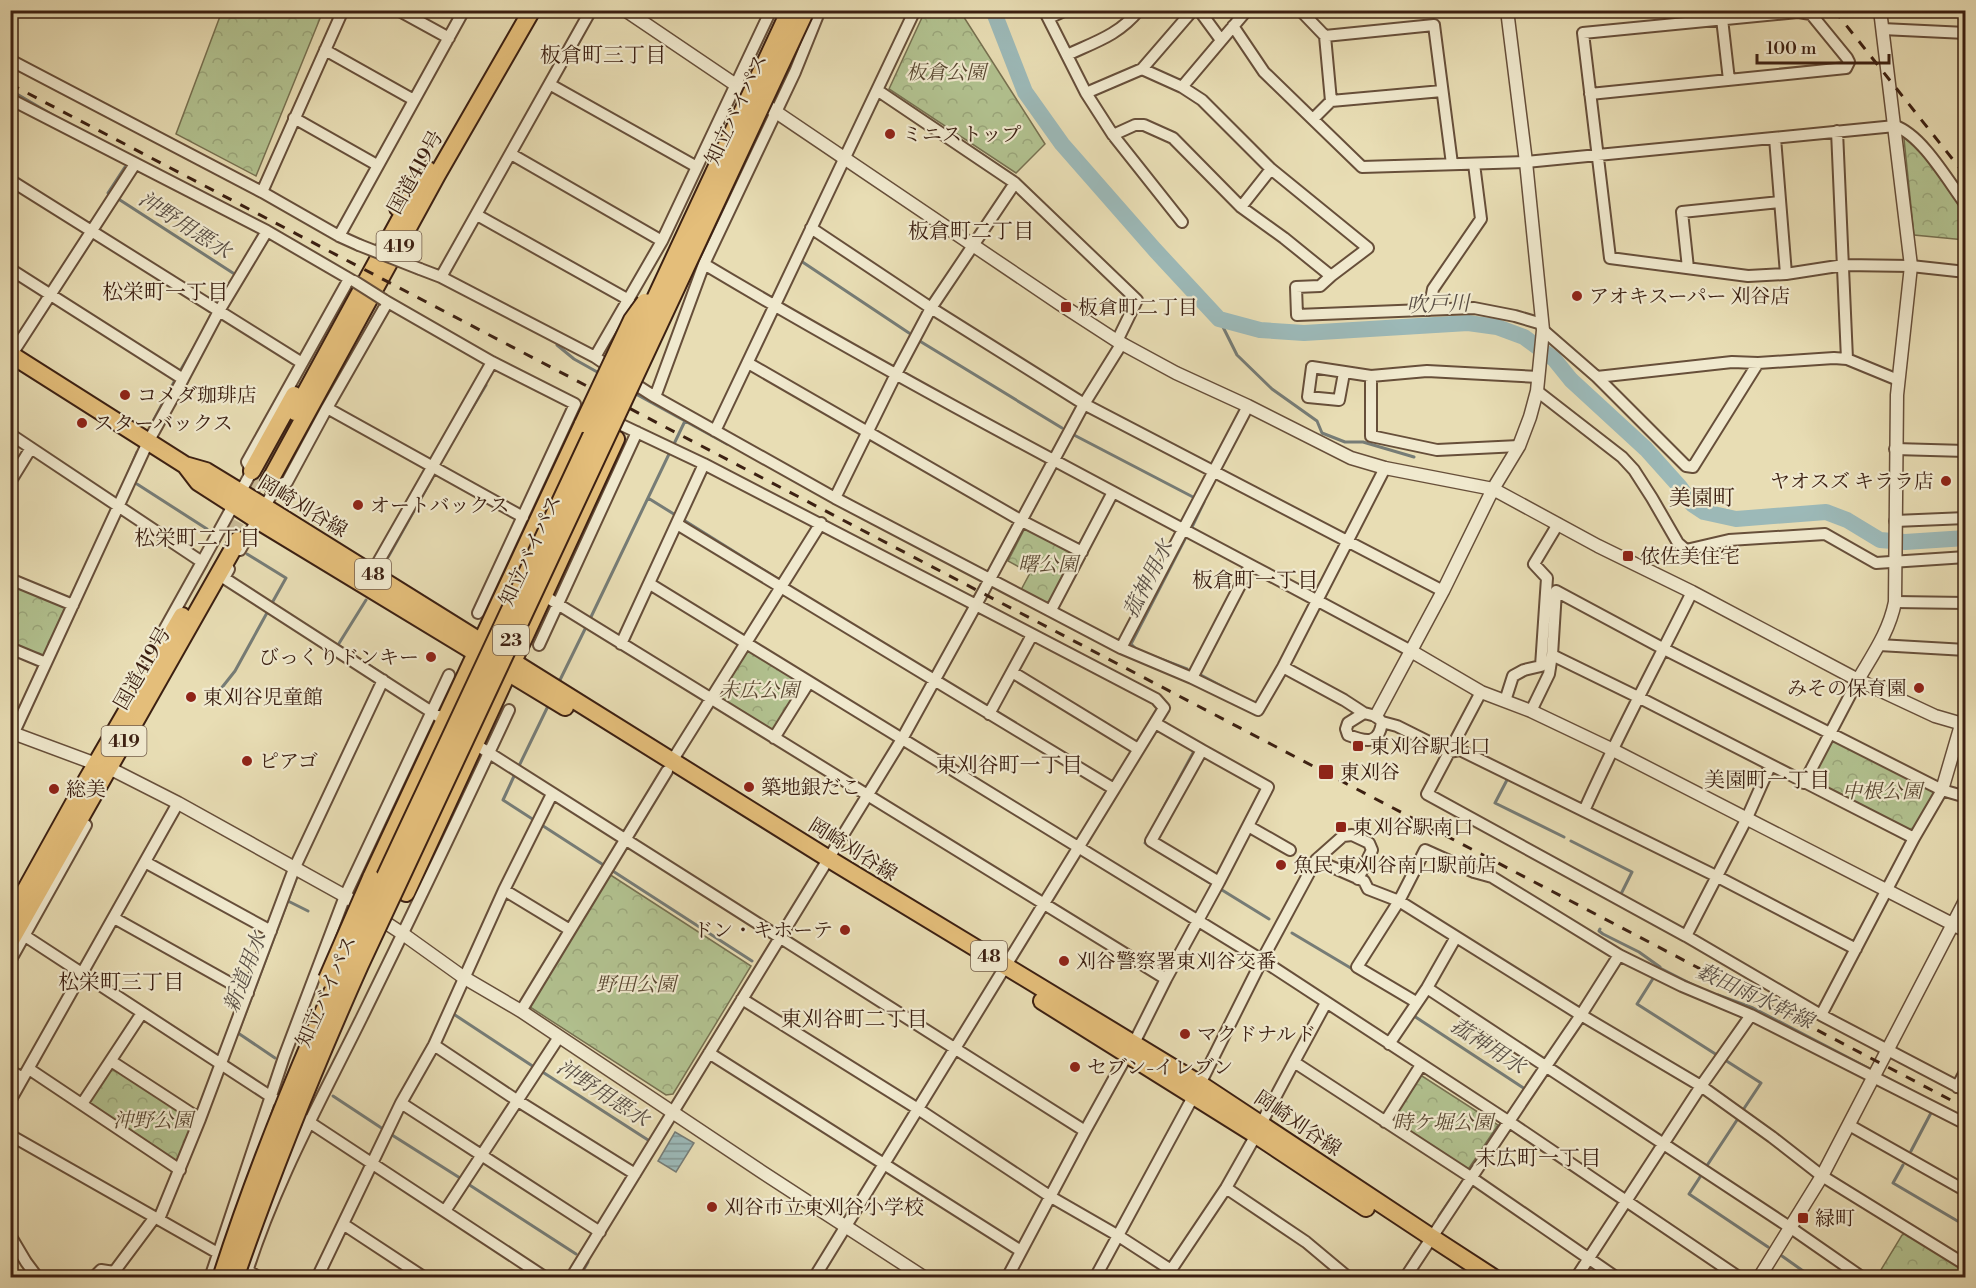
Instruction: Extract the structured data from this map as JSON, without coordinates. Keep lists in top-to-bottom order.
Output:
{
  "streets": {
    "main road": [
      "知立バイパス",
      "国道419号",
      "419",
      "岡崎刈谷線",
      "48",
      "23"
    ]
  },
  "districts": [
    "板倉町三丁目",
    "板倉町二丁目",
    "松栄町一丁目",
    "美園町",
    "松栄町二丁目",
    "板倉町一丁目",
    "東刈谷町一丁目",
    "美園町一丁目",
    "松栄町三丁目",
    "東刈谷町二丁目",
    "末広町一丁目"
  ],
  "water": [
    "沖野用悪水",
    "吹戸川",
    "菰神用水",
    "新道用水",
    "薮田雨水幹線"
  ],
  "parks": [
    "板倉公園",
    "曙公園",
    "末広公園",
    "中根公園",
    "野田公園",
    "沖野公園",
    "時ケ堀公園"
  ],
  "places": {
    "other": [
      "ミニストップ",
      "アオキスーパー 刈谷店",
      "コメダ珈琲店",
      "スターバックス",
      "ヤオスズ キララ店",
      "オートバックス",
      "びっくりドンキー",
      "みその保育園",
      "東刈谷児童館",
      "ピアゴ",
      "築地銀だこ",
      "総美",
      "魚民 東刈谷南口駅前店",
      "ドン・キホーテ",
      "刈谷警察署東刈谷交番",
      "マクドナルド",
      "セブン-イレブン",
      "刈谷市立東刈谷小学校"
    ],
    "transit": [
      "板倉町二丁目",
      "依佐美住宅",
      "東刈谷駅北口",
      "東刈谷",
      "東刈谷駅南口",
      "緑町"
    ]
  },
  "scale_bar": "100 m"
}
